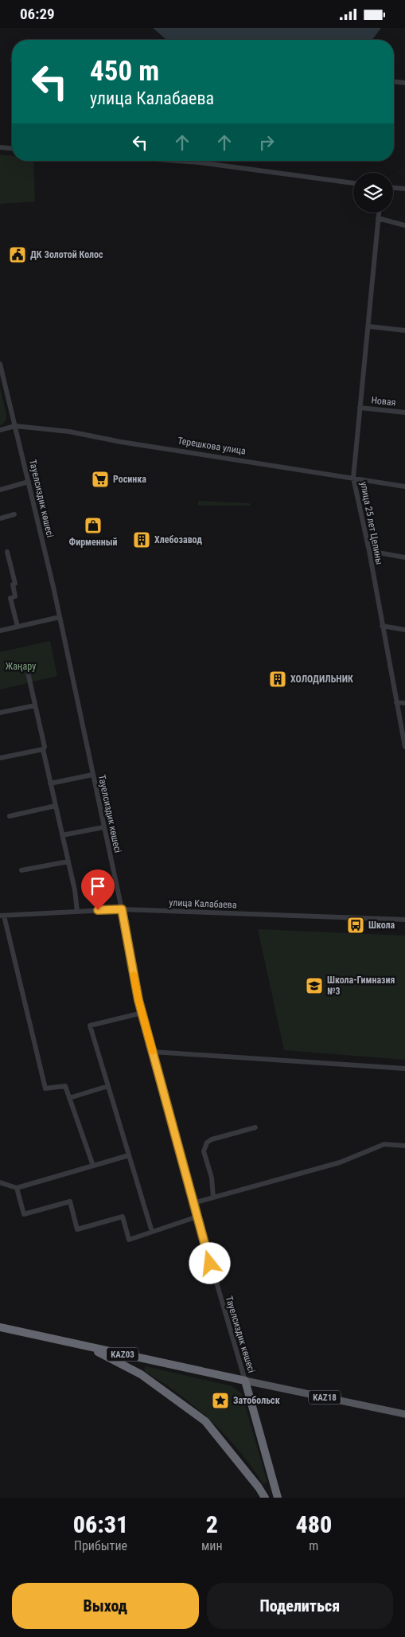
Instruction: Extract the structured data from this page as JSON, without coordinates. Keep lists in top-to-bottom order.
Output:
{
  "streets": {
    "highway": ["KАZ03"],
    "main road": ["KAZ18"],
    "street": [
      "Новая",
      "Терешкова улица",
      "Тауелсиздик көшесі",
      "улица 25 лет Целины",
      "улица Калабаева"
    ]
  },
  "crossings": [
    ["Новая", "улица 25 лет Целины"],
    ["Терешкова улица", "Тауелсиздик көшесі"],
    ["Терешкова улица", "улица 25 лет Целины"],
    ["Тауелсиздик көшесі", "улица Калабаева"],
    ["Тауелсиздик көшесі", "KАZ03"],
    ["Тауелсиздик көшесі", "KAZ18"],
    ["KАZ03", "KAZ18"]
  ],
  "parks": ["Жаңару"],
  "places": {
    "public building": ["ДК Золотой Колос"],
    "supermarket": ["Росинка"],
    "shop": ["Фирменный"],
    "building": ["Хлебозавод", "ХОЛОДИЛЬНИК"],
    "bus stop": ["Школа"],
    "school or university": ["Школа-Гимназия №3"],
    "place": ["Затобольск"]
  },
  "page": {
    "status": "06:29",
    "turn": ["450 m", "улица Калабаева"],
    "eta": [
      "06:31",
      "Прибытие",
      "2",
      "мин",
      "480",
      "m"
    ],
    "buttons": ["Выход", "Поделиться"]
  }
}
